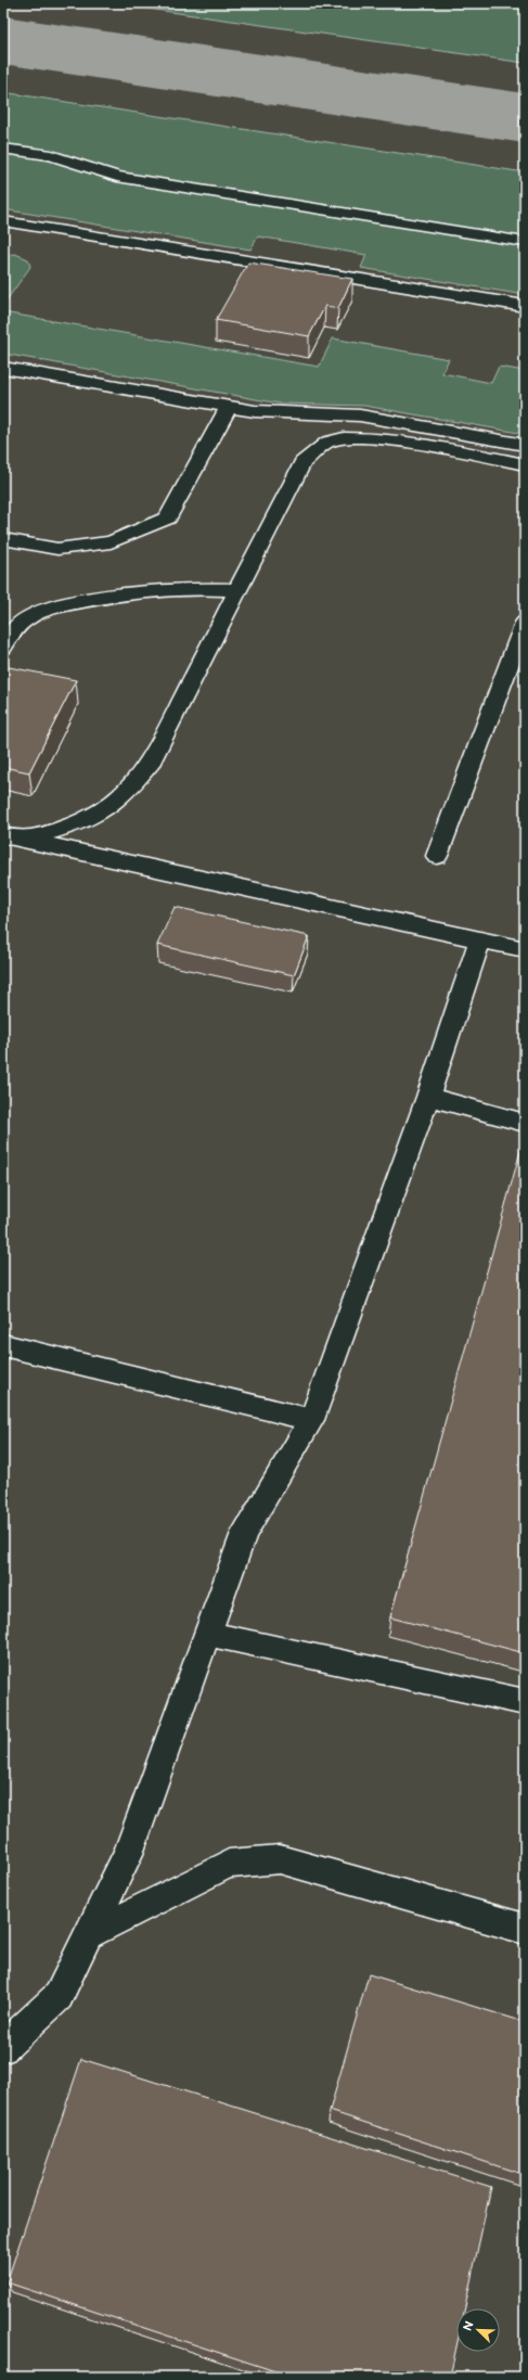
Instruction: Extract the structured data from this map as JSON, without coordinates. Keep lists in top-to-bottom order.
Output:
{
  "north": "top left"
}
